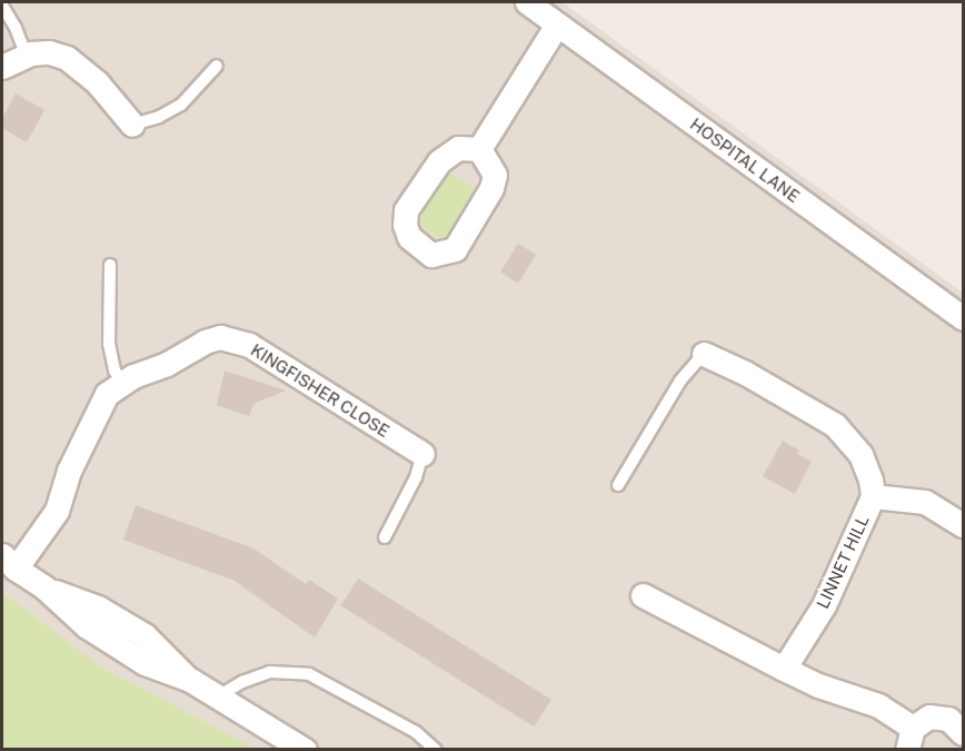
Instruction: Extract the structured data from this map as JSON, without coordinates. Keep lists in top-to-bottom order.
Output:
{
  "streets": {
    "street": ["HOSPITAL LANE", "KINGFISHER CLOSE", "LINNET HILL"]
  }
}
